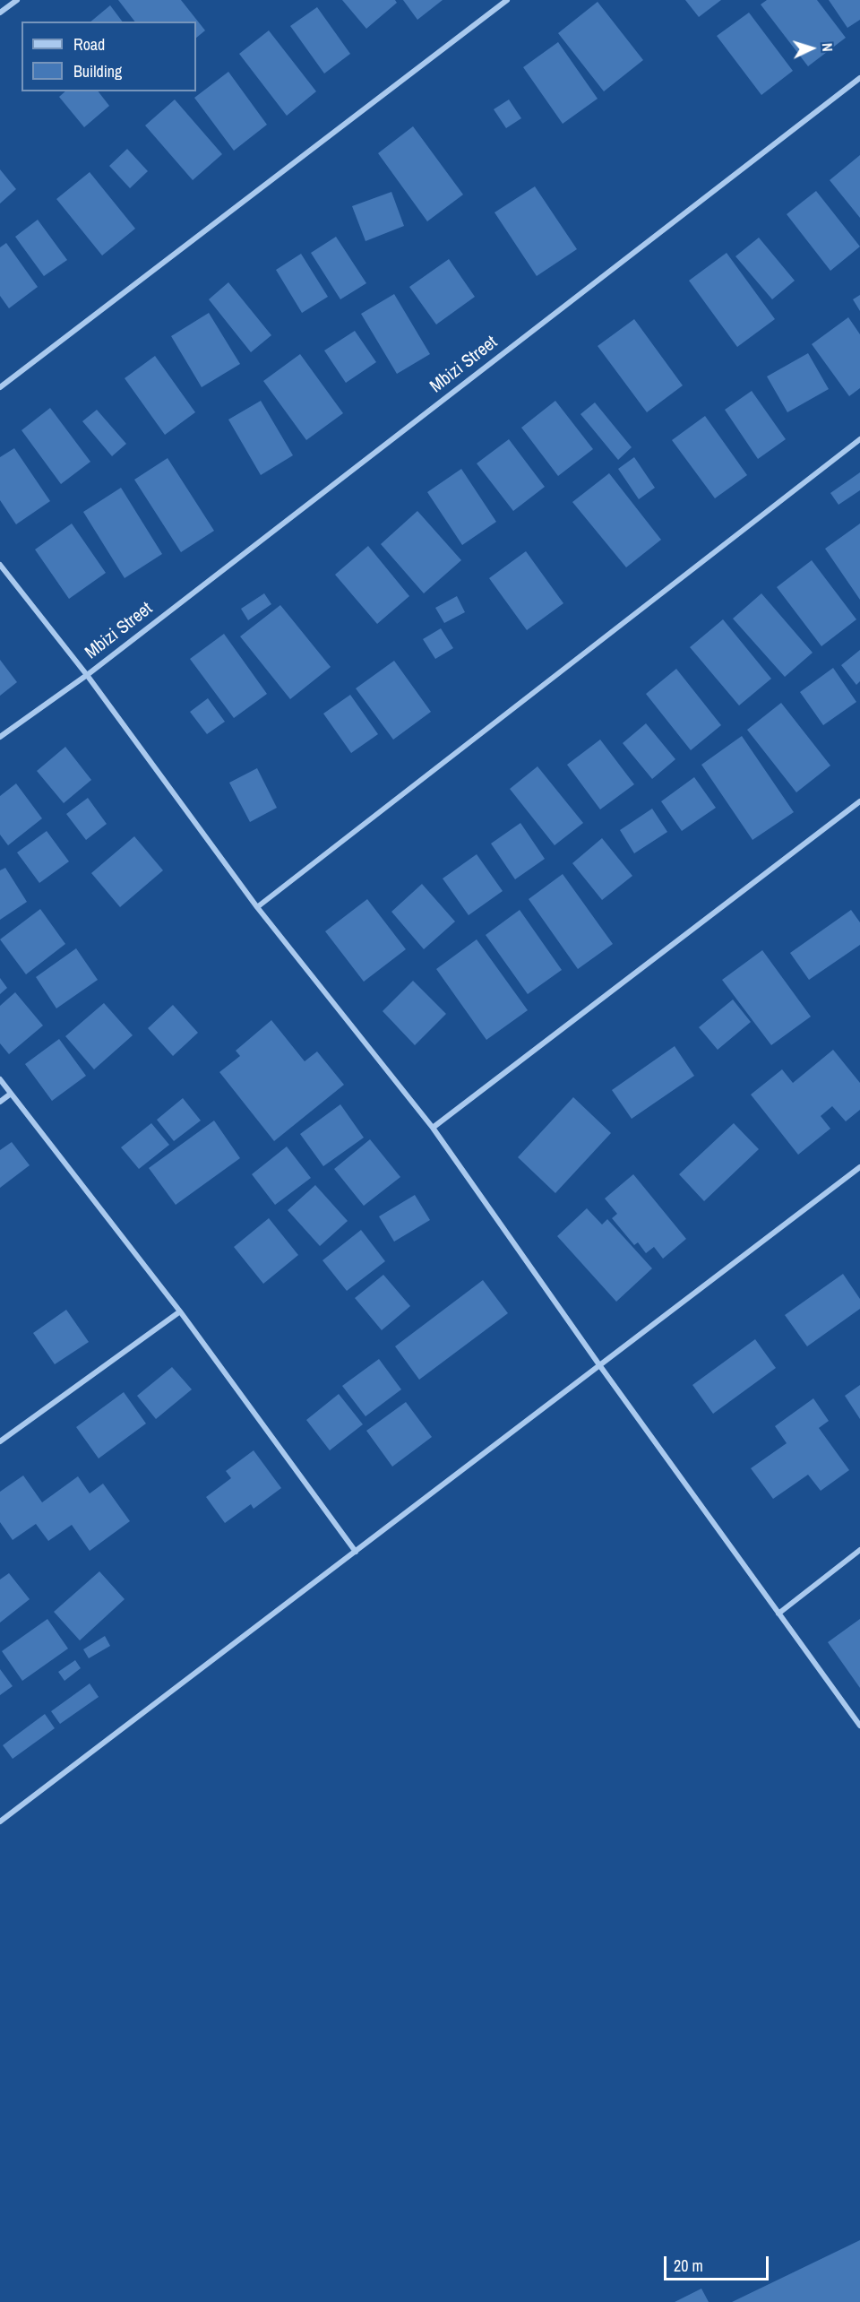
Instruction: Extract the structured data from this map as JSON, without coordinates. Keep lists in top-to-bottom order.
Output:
{
  "streets": {
    "street": ["Mbizi Street"]
  },
  "legend": ["Road", "Building"],
  "scale_bar": "20 m",
  "north": "right"
}
